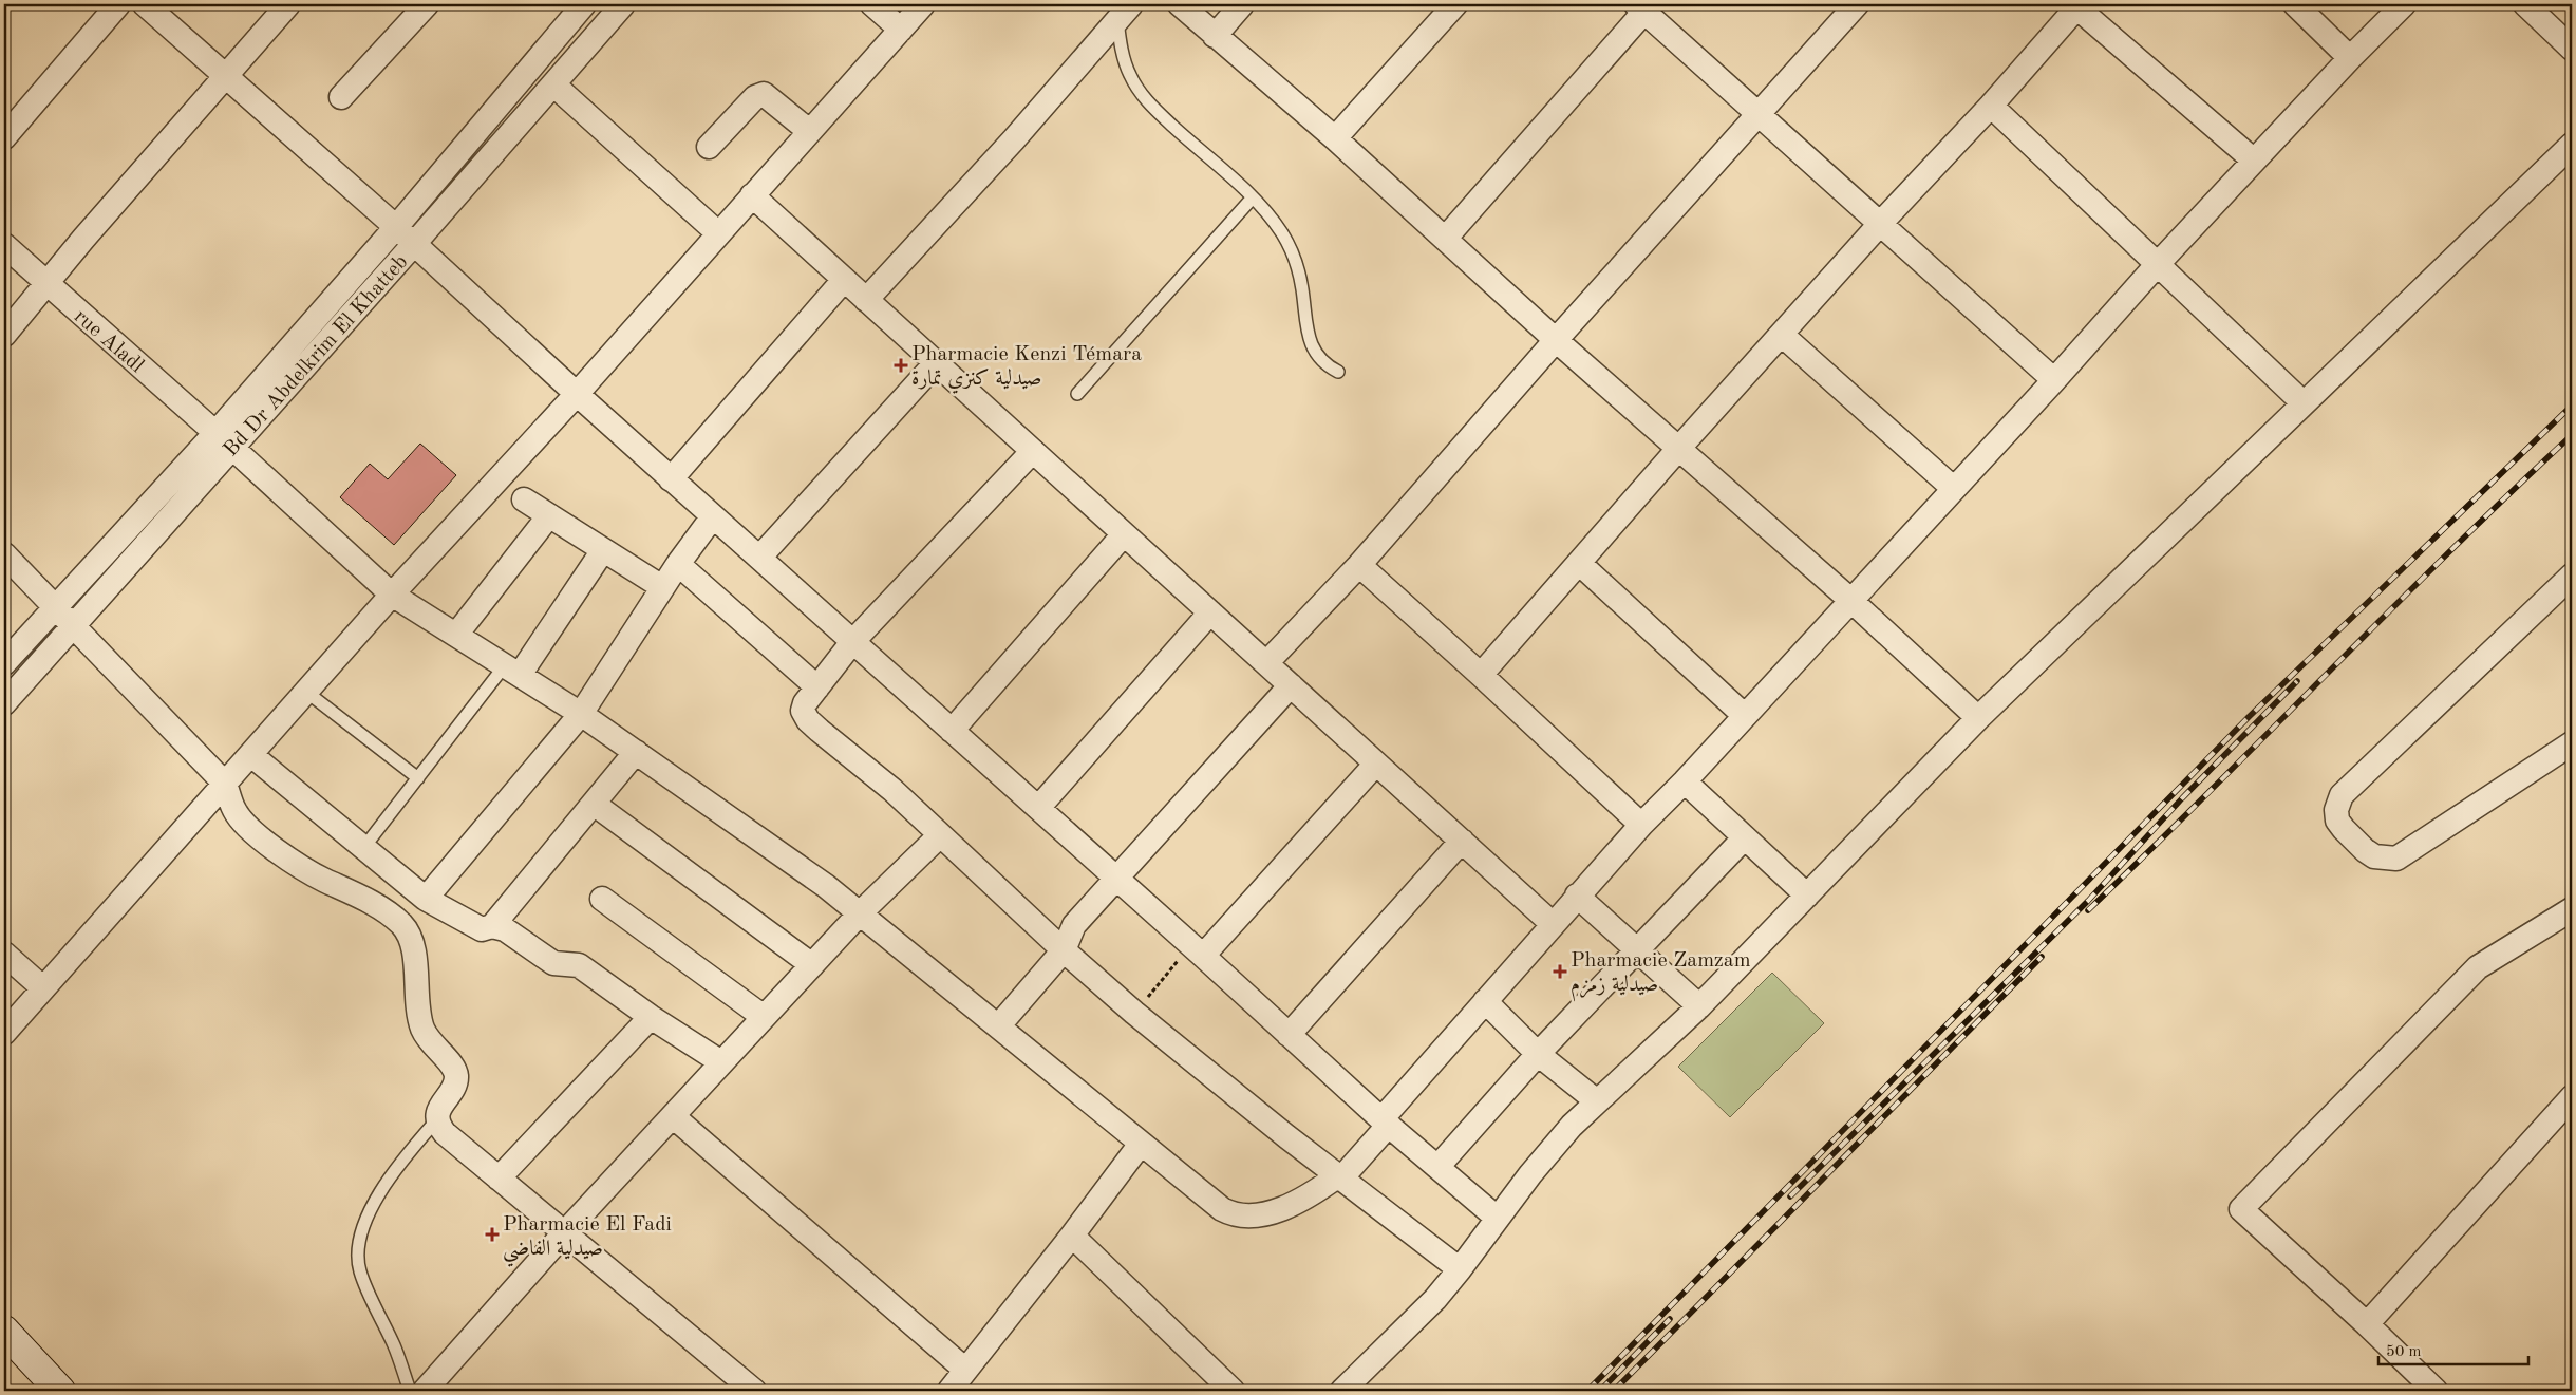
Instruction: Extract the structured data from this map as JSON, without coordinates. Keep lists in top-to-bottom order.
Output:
{
  "streets": {
    "street": ["rue Aladl", "Bd Dr Abdelkrim El Khatteb"]
  },
  "crossings": [
    ["rue Aladl", "Bd Dr Abdelkrim El Khatteb"]
  ],
  "places": {
    "health": ["Pharmacie Kenzi Témara صيدلية كنزي تمارة", "Pharmacie Zamzam صيدلية زمزم", "Pharmacie El Fadi صيدلية الفاضي"]
  },
  "scale_bar": "50 m"
}
